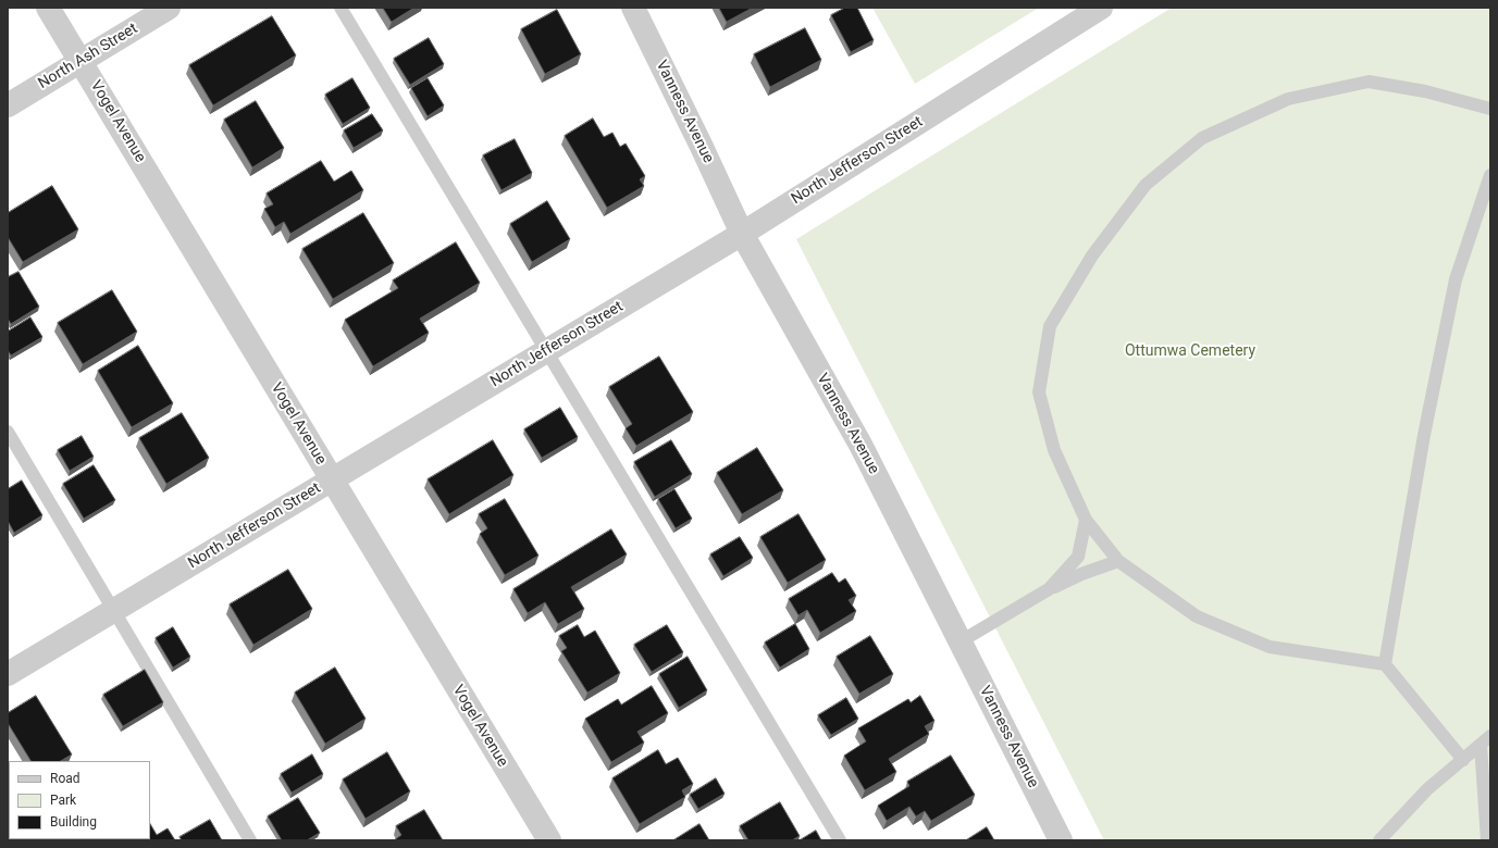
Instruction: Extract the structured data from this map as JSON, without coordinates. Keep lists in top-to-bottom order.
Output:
{
  "streets": {
    "street": [
      "North Ash Street",
      "Vanness Avenue",
      "Vogel Avenue",
      "North Jefferson Street"
    ]
  },
  "crossings": [
    ["North Ash Street", "Vogel Avenue"],
    ["Vanness Avenue", "North Jefferson Street"],
    ["Vogel Avenue", "North Jefferson Street"]
  ],
  "parks": ["Ottumwa Cemetery"],
  "legend": ["Road", "Park", "Building"]
}
